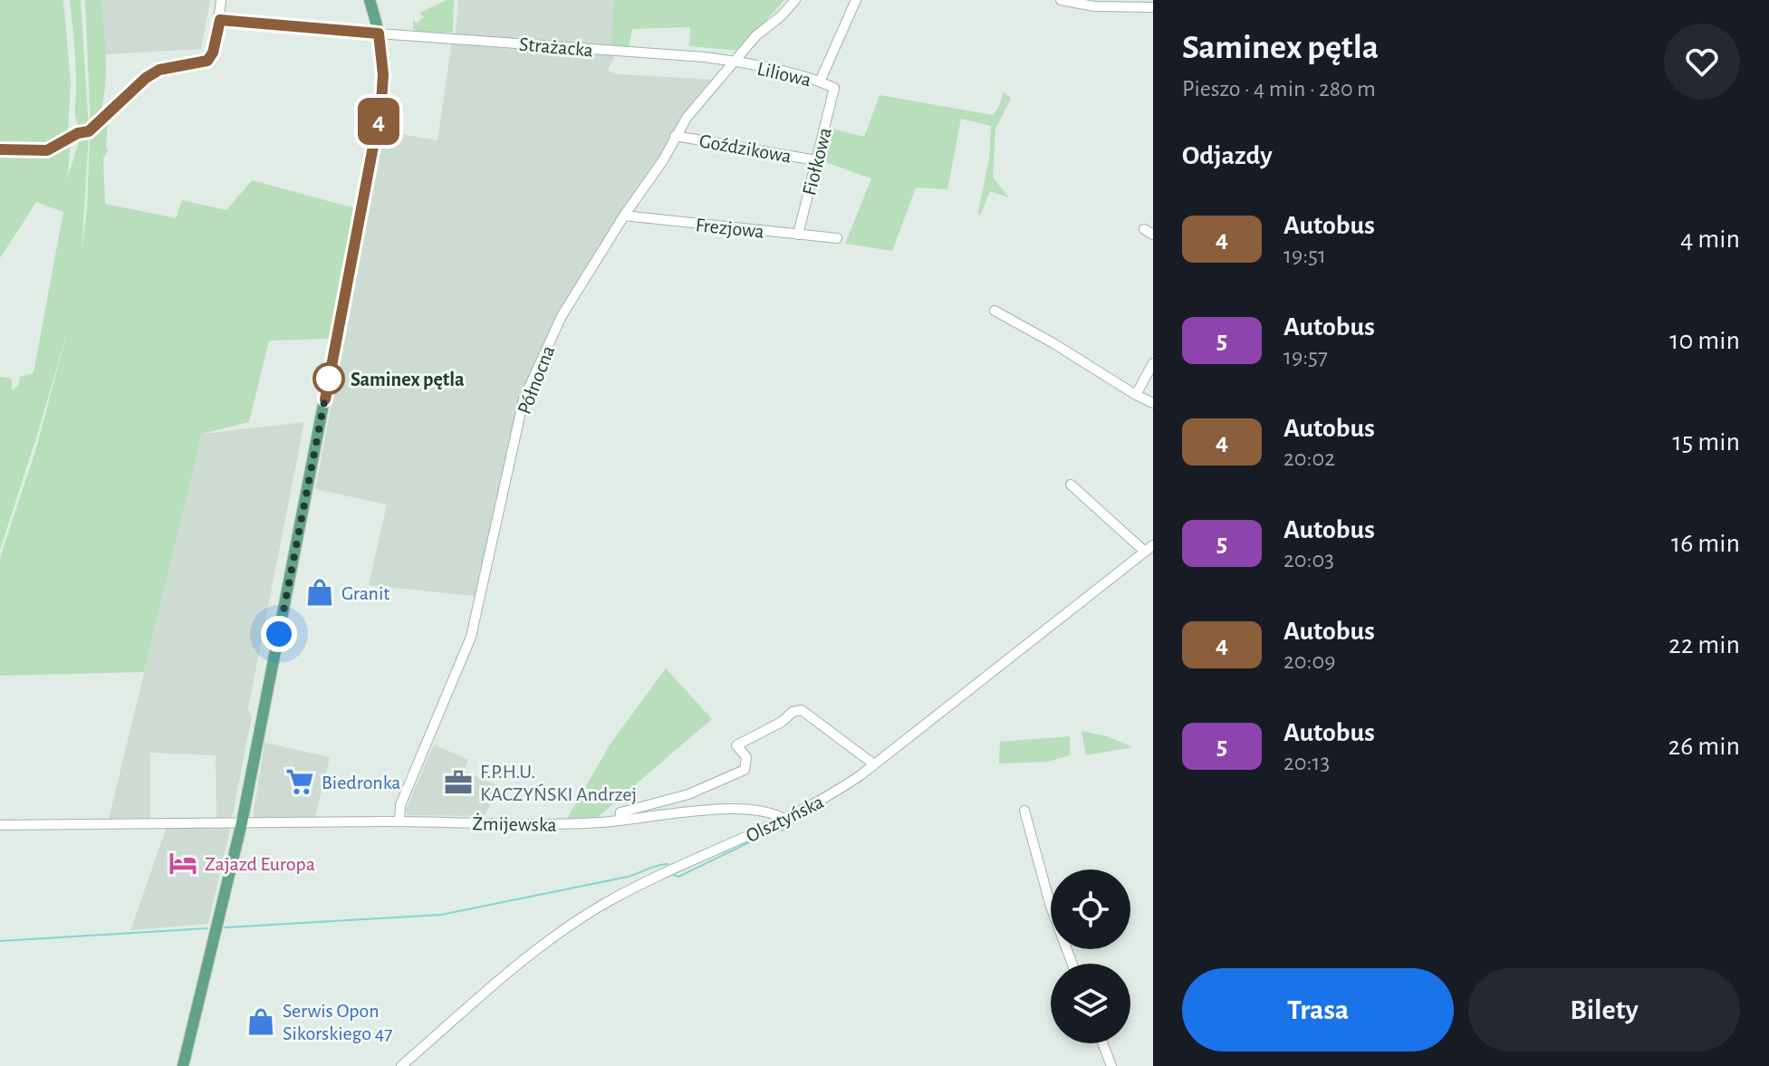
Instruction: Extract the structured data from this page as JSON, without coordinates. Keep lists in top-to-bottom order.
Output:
{
  "streets": {
    "street": [
      "Strażacka",
      "Liliowa",
      "Goździkowa",
      "Fiołkowa",
      "Frezjowa",
      "Północna",
      "Olsztyńska",
      "Żmijewska"
    ]
  },
  "crossings": [
    ["Strażacka", "Liliowa"],
    ["Strażacka", "Północna"],
    ["Liliowa", "Fiołkowa"],
    ["Liliowa", "Północna"],
    ["Goździkowa", "Fiołkowa"],
    ["Goździkowa", "Północna"],
    ["Fiołkowa", "Frezjowa"],
    ["Frezjowa", "Północna"],
    ["Północna", "Żmijewska"],
    ["Olsztyńska", "Żmijewska"]
  ],
  "places": {
    "other": ["Saminex pętla"],
    "shop": ["Granit", "Serwis Opon Sikorskiego 47"],
    "supermarket": ["Biedronka"],
    "office": ["F.P.H.U. KACZYŃSKI Andrzej"],
    "hotel": ["Zajazd Europa"]
  },
  "lines": ["bus line 4"],
  "page": {
    "on_map": "4",
    "heading": [
      ["Saminex pętla", "Pieszo · 4 min · 280 m"],
      "Odjazdy"
    ],
    "list": [
      {
        "mark": "4",
        "name": "Autobus",
        "note": "19:51",
        "value": "4 min"
      },
      {
        "mark": "5",
        "name": "Autobus",
        "note": "19:57",
        "value": "10 min"
      },
      {
        "mark": "4",
        "name": "Autobus",
        "note": "20:02",
        "value": "15 min"
      },
      {
        "mark": "5",
        "name": "Autobus",
        "note": "20:03",
        "value": "16 min"
      },
      {
        "mark": "4",
        "name": "Autobus",
        "note": "20:09",
        "value": "22 min"
      },
      {
        "mark": "5",
        "name": "Autobus",
        "note": "20:13",
        "value": "26 min"
      }
    ],
    "buttons": ["Trasa", "Bilety"]
  }
}
